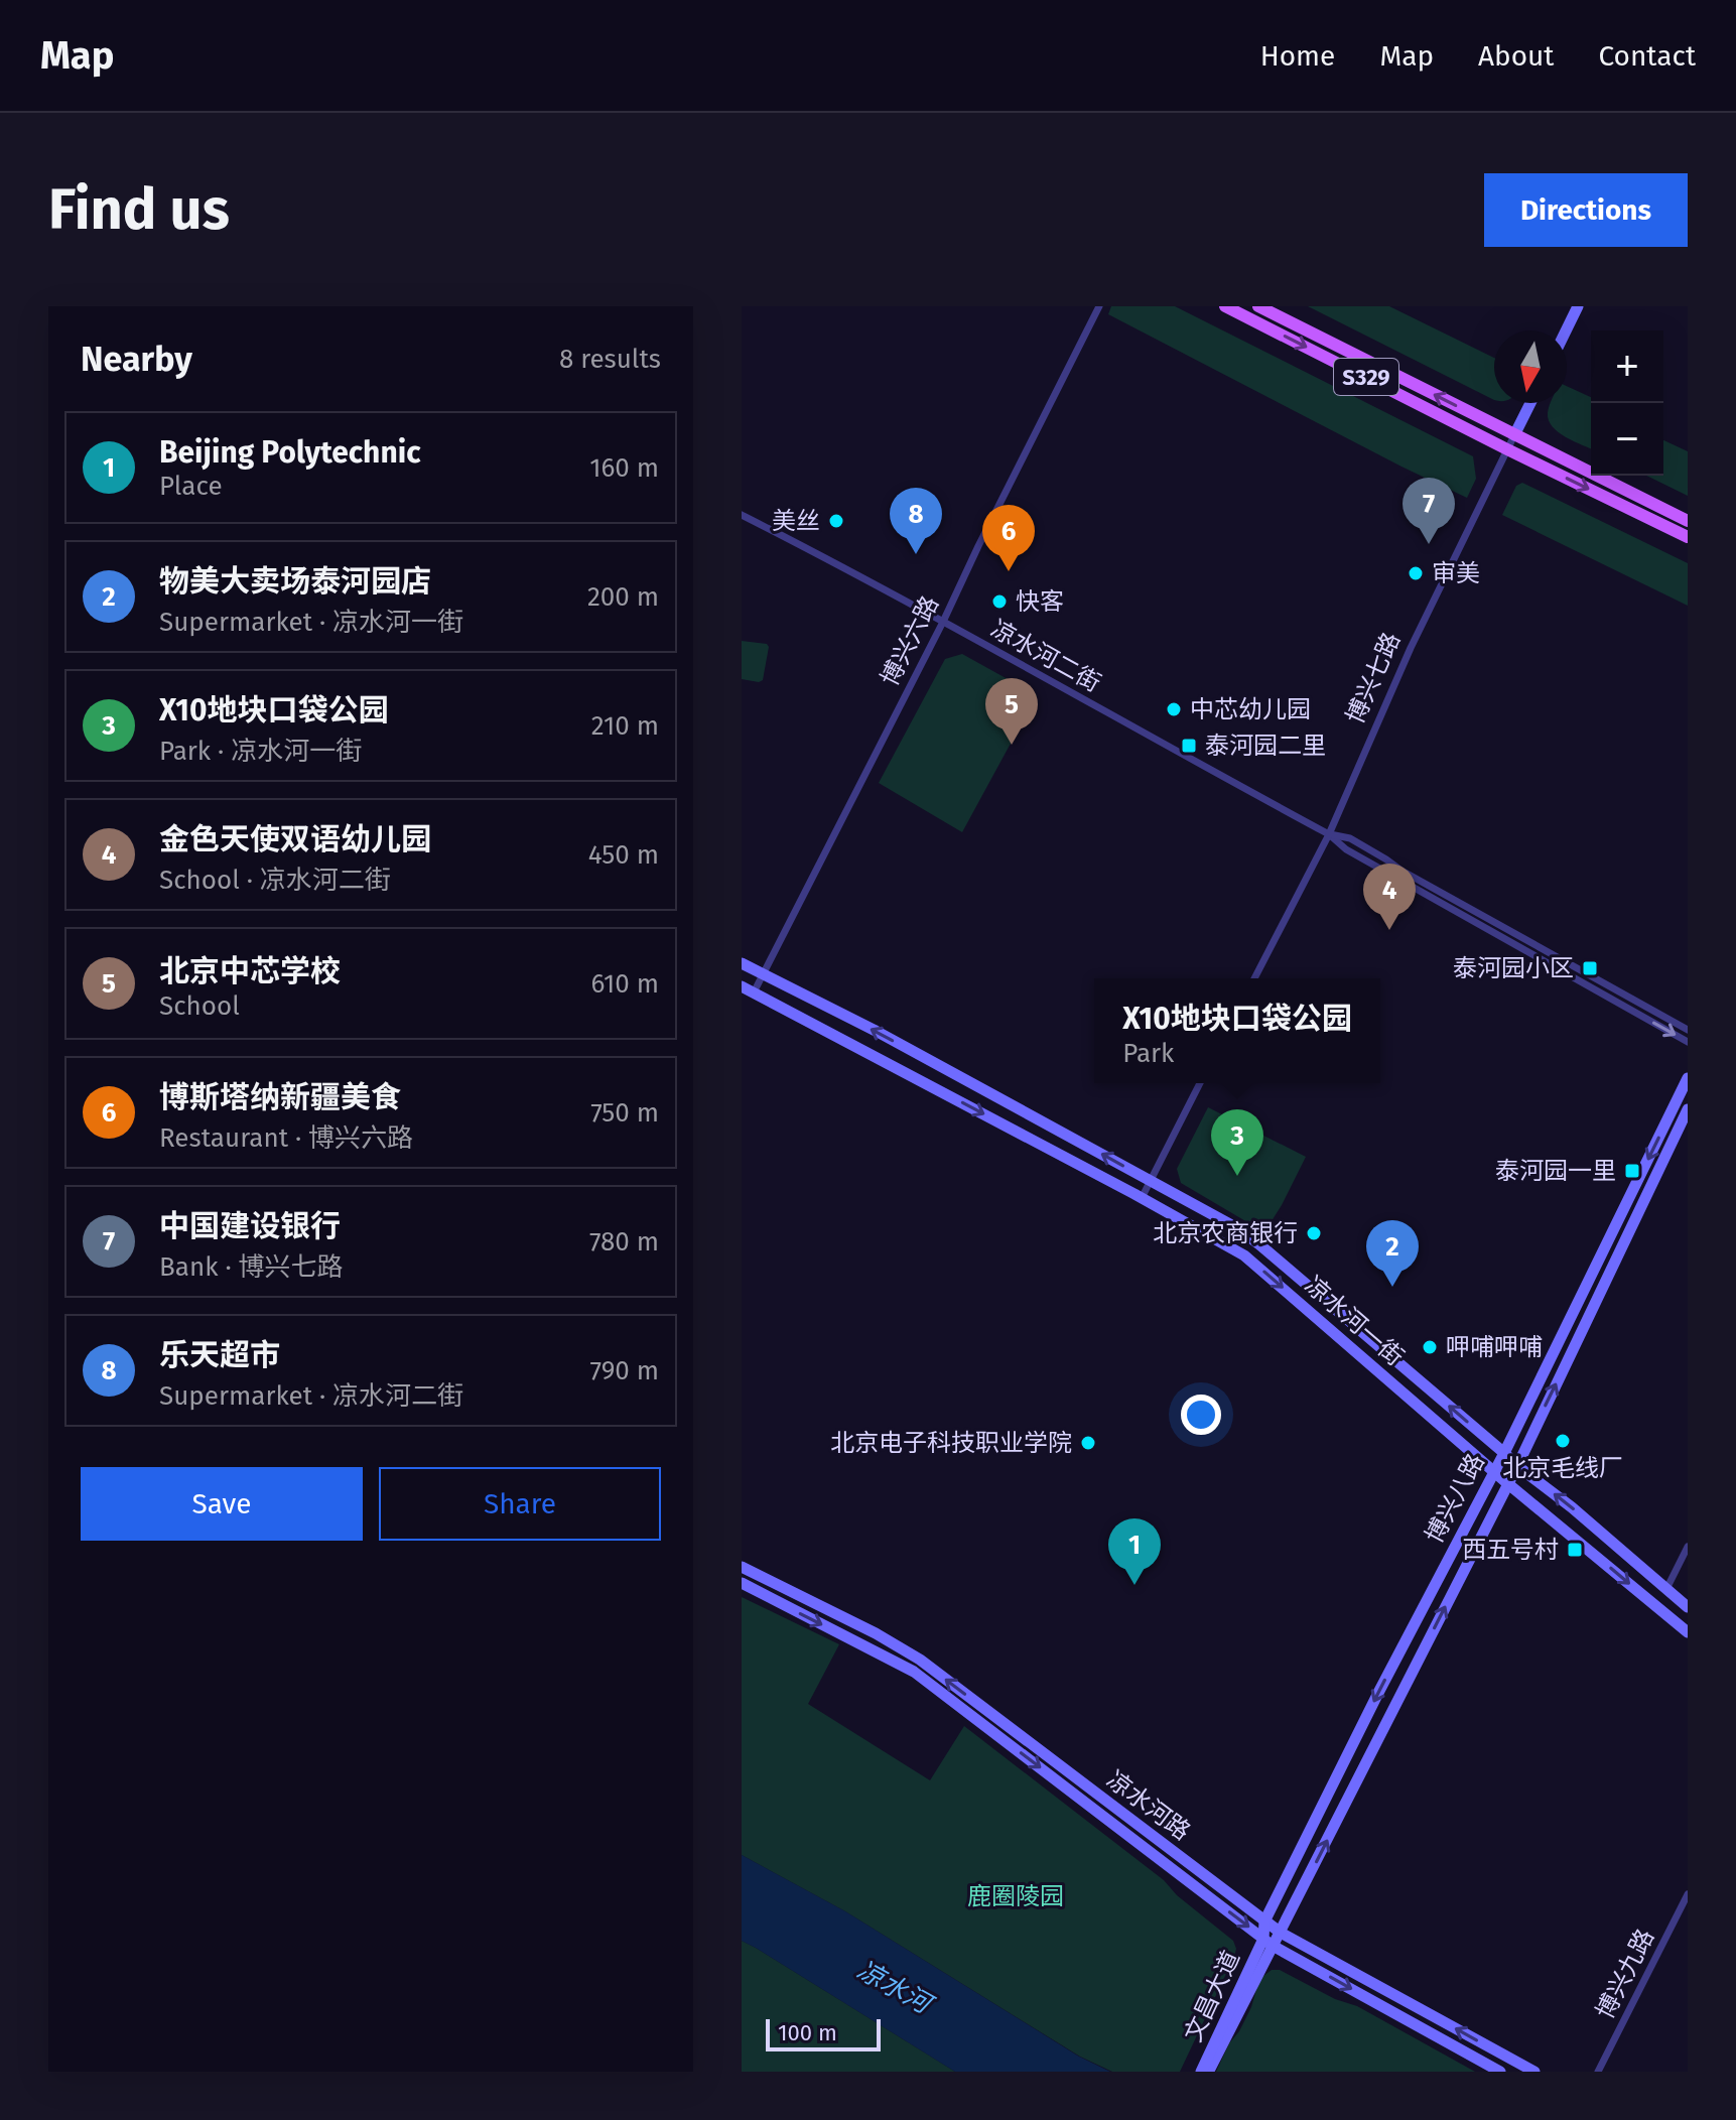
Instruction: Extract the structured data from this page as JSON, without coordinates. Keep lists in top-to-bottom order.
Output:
{
  "streets": {
    "main road": [
      "S329",
      "博兴七路",
      "凉水河一街",
      "博兴八路",
      "凉水河路",
      "文昌大道"
    ],
    "street": ["博兴六路", "凉水河二街", "博兴九路"]
  },
  "crossings": [
    ["S329", "博兴七路"],
    ["博兴六路", "凉水河二街"],
    ["博兴六路", "凉水河一街"],
    ["凉水河二街", "博兴七路"],
    ["凉水河一街", "博兴八路"],
    ["博兴八路", "凉水河路"],
    ["博兴八路", "文昌大道"],
    ["凉水河路", "文昌大道"]
  ],
  "water": ["凉水河"],
  "parks": ["鹿圈陵园"],
  "places": {
    "other": [
      "美丝",
      "审美",
      "快客",
      "中芯幼儿园",
      "北京农商银行",
      "呷哺呷哺",
      "北京毛线厂",
      "北京电子科技职业学院"
    ],
    "transit": [
      "泰河园二里",
      "泰河园小区",
      "泰河园一里",
      "西五号村"
    ]
  },
  "scale_bar": "100 m",
  "north": "bottom",
  "page": {
    "header": "Map",
    "nav": [
      "Home",
      "Map",
      "About",
      "Contact"
    ],
    "buttons": [
      "Directions",
      ["Save", "Share"]
    ],
    "title": "Find us",
    "heading": ["Nearby", "8 results"],
    "map_buttons": ["+", "−"],
    "list": [
      {
        "mark": "1",
        "name": "Beijing Polytechnic",
        "note": "Place",
        "value": "160 m"
      },
      {
        "mark": "2",
        "name": "物美大卖场泰河园店",
        "note": "Supermarket · 凉水河一街",
        "value": "200 m"
      },
      {
        "mark": "3",
        "name": "X10地块口袋公园",
        "note": "Park · 凉水河一街",
        "value": "210 m"
      },
      {
        "mark": "4",
        "name": "金色天使双语幼儿园",
        "note": "School · 凉水河二街",
        "value": "450 m"
      },
      {
        "mark": "5",
        "name": "北京中芯学校",
        "note": "School",
        "value": "610 m"
      },
      {
        "mark": "6",
        "name": "博斯塔纳新疆美食",
        "note": "Restaurant · 博兴六路",
        "value": "750 m"
      },
      {
        "mark": "7",
        "name": "中国建设银行",
        "note": "Bank · 博兴七路",
        "value": "780 m"
      },
      {
        "mark": "8",
        "name": "乐天超市",
        "note": "Supermarket · 凉水河二街",
        "value": "790 m"
      }
    ],
    "pins": [
      "7",
      "8",
      "6",
      "5",
      "4",
      "3",
      "2",
      "1"
    ],
    "popup": ["X10地块口袋公园", "Park"],
    "scale": "100 m"
  }
}
